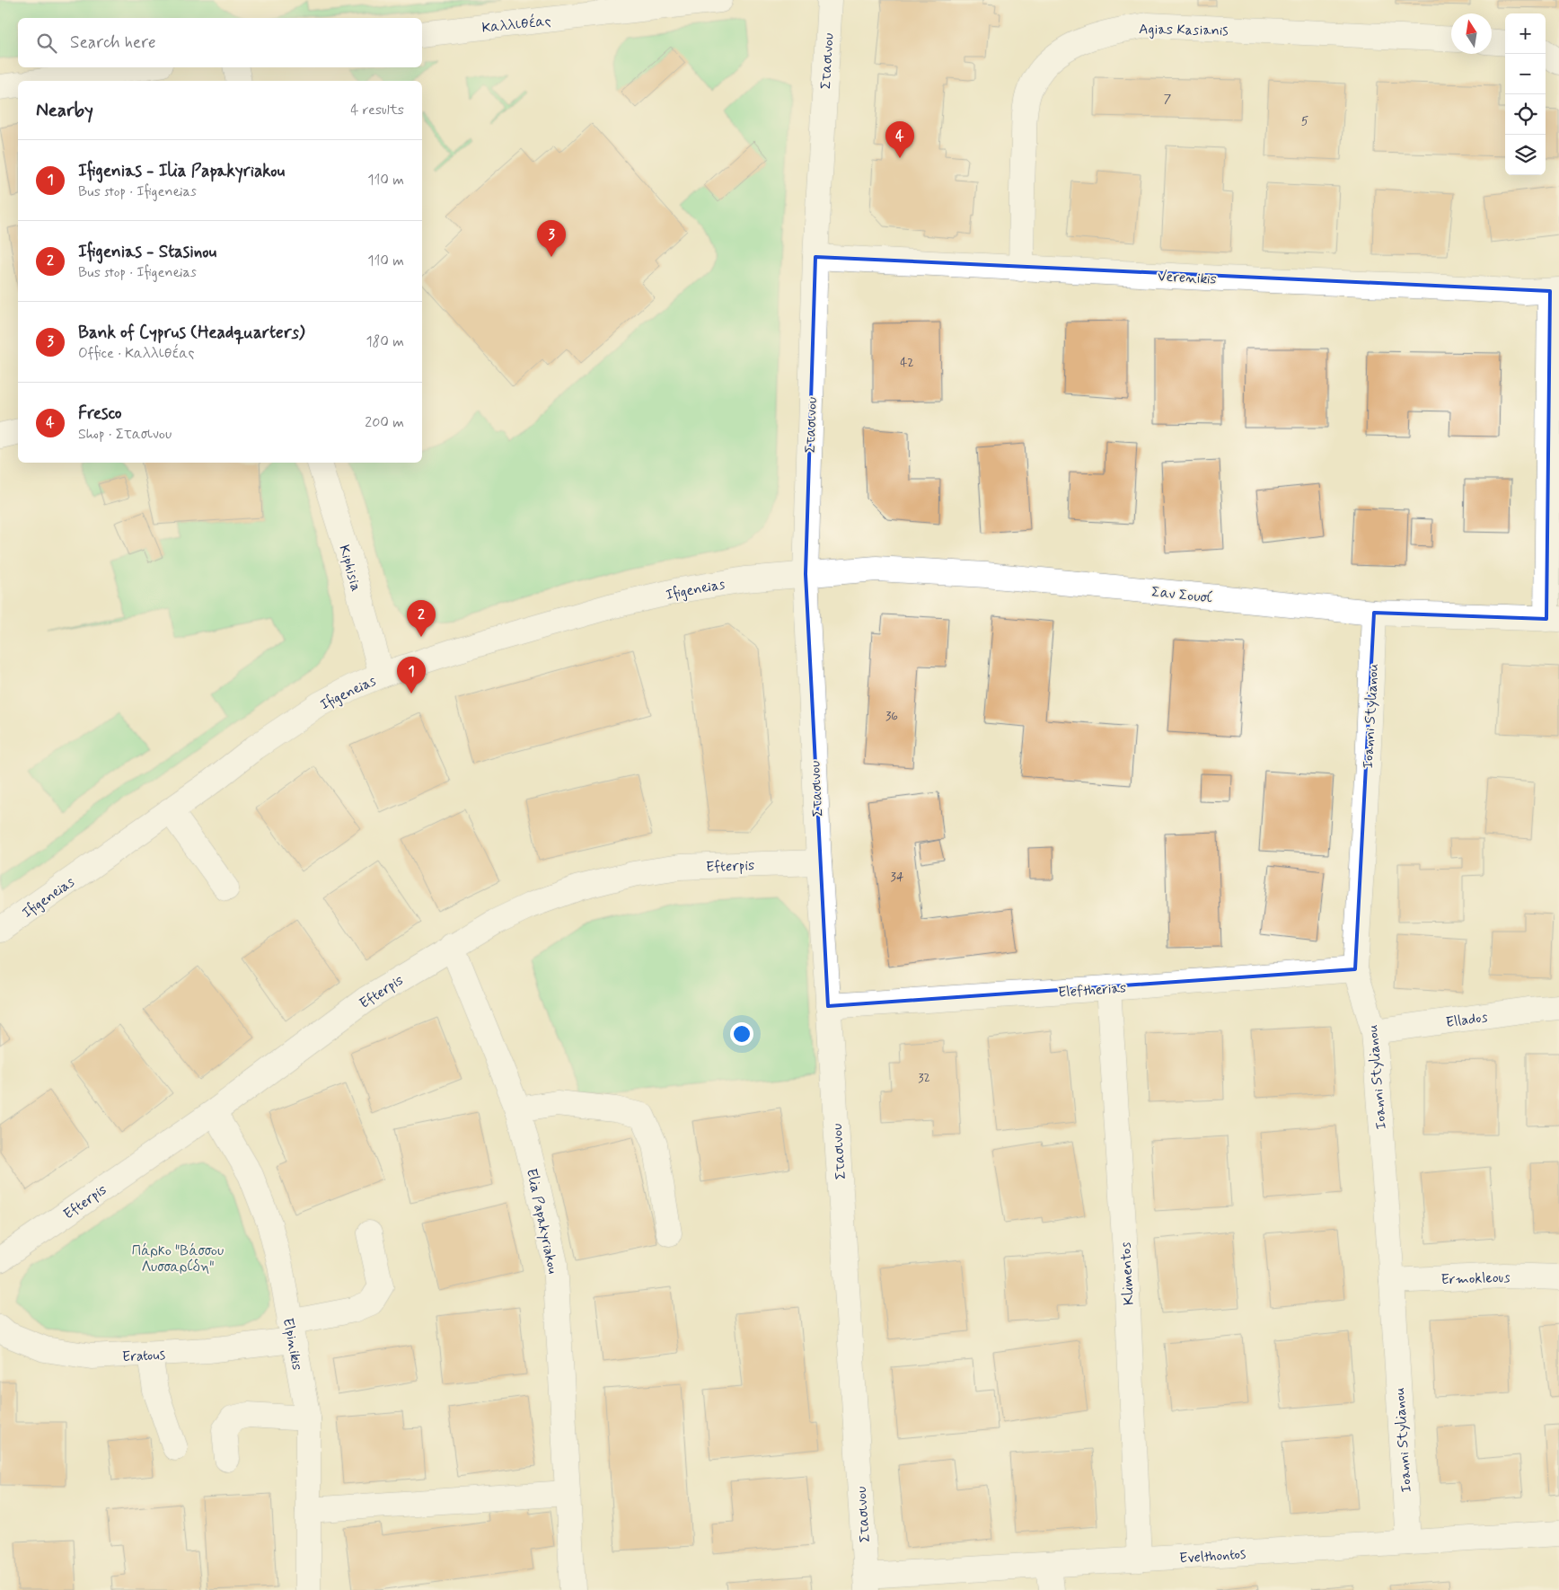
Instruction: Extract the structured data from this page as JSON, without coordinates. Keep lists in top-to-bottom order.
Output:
{
  "streets": {
    "street": [
      "Καλλιθέας",
      "Agias Kasianis",
      "Στασινου",
      "Verenikis",
      "Kiphisia",
      "Ifigeneias",
      "Σαν Σουσί",
      "Ioanni Stylianou",
      "Efterpis",
      "Eleftherias",
      "Ellados",
      "Elia Papakyriakou",
      "Klimentos",
      "Ermokleous",
      "Elpinikis",
      "Eratous",
      "Evelthontos"
    ]
  },
  "crossings": [
    ["Agias Kasianis", "Verenikis"],
    ["Στασινου", "Verenikis"],
    ["Στασινου", "Ifigeneias"],
    ["Στασινου", "Σαν Σουσί"],
    ["Στασινου", "Efterpis"],
    ["Στασινου", "Eleftherias"],
    ["Στασινου", "Evelthontos"],
    ["Kiphisia", "Ifigeneias"],
    ["Ifigeneias", "Σαν Σουσί"],
    ["Σαν Σουσί", "Ioanni Stylianou"],
    ["Ioanni Stylianou", "Eleftherias"],
    ["Ioanni Stylianou", "Ellados"],
    ["Ioanni Stylianou", "Ermokleous"],
    ["Ioanni Stylianou", "Evelthontos"],
    ["Efterpis", "Elia Papakyriakou"],
    ["Efterpis", "Elpinikis"],
    ["Eleftherias", "Klimentos"],
    ["Klimentos", "Evelthontos"],
    ["Elpinikis", "Eratous"]
  ],
  "parks": ["Πάρκο \"Βάσσου Λυσσαρίδη\""],
  "house_numbers": [
    "7",
    "5",
    "42",
    "36",
    "34",
    "32"
  ],
  "north": "top",
  "page": {
    "map_buttons": ["+", "−"],
    "search": "Search here",
    "heading": ["Nearby", "4 results"],
    "pins": [
      "4",
      "3",
      "2",
      "1"
    ],
    "list": [
      {
        "mark": "1",
        "name": "Ifigenias - Ilia Papakyriakou",
        "note": "Bus stop · Ifigeneias",
        "value": "110 m"
      },
      {
        "mark": "2",
        "name": "Ifigenias - Stasinou",
        "note": "Bus stop · Ifigeneias",
        "value": "110 m"
      },
      {
        "mark": "3",
        "name": "Bank of Cyprus (Headquarters)",
        "note": "Office · Καλλιθέας",
        "value": "180 m"
      },
      {
        "mark": "4",
        "name": "Fresco",
        "note": "Shop · Στασινου",
        "value": "200 m"
      }
    ]
  }
}
